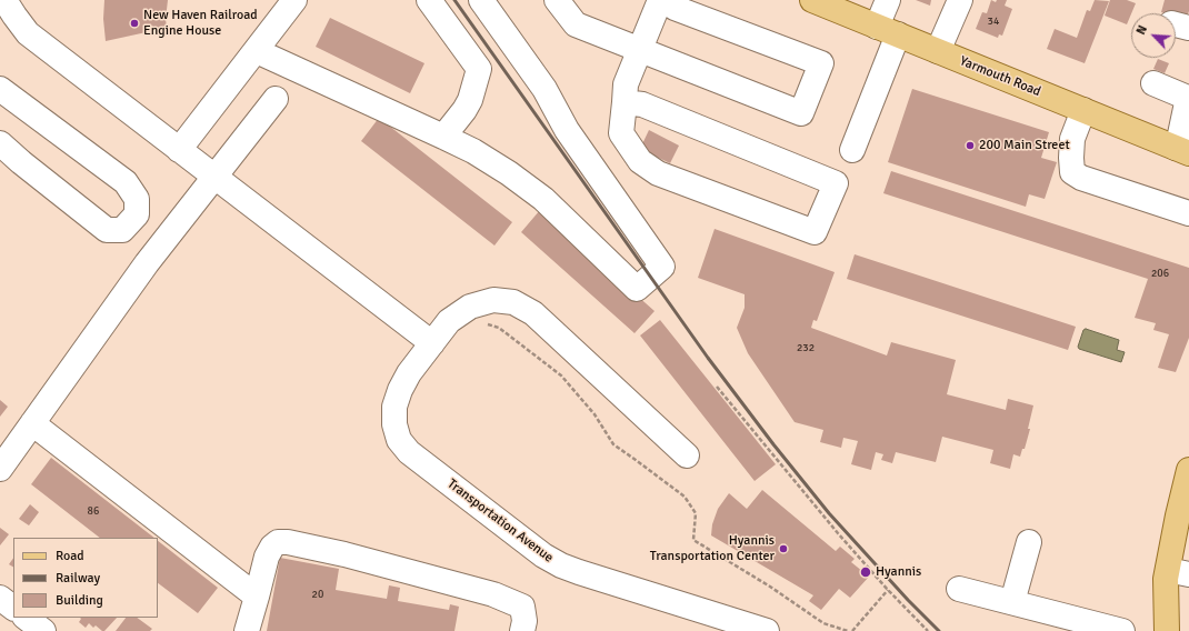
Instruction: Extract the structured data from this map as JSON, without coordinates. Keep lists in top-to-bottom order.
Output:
{
  "streets": {
    "main road": ["Yarmouth Road"],
    "street": ["Transportation Avenue"]
  },
  "places": [
    "New Haven Railroad Engine House",
    "200 Main Street",
    "Hyannis Transportation Center",
    "Hyannis"
  ],
  "house_numbers": [
    "34",
    "206",
    "232",
    "86",
    "20"
  ],
  "legend": ["Road", "Railway", "Building"],
  "north": "top left"
}
